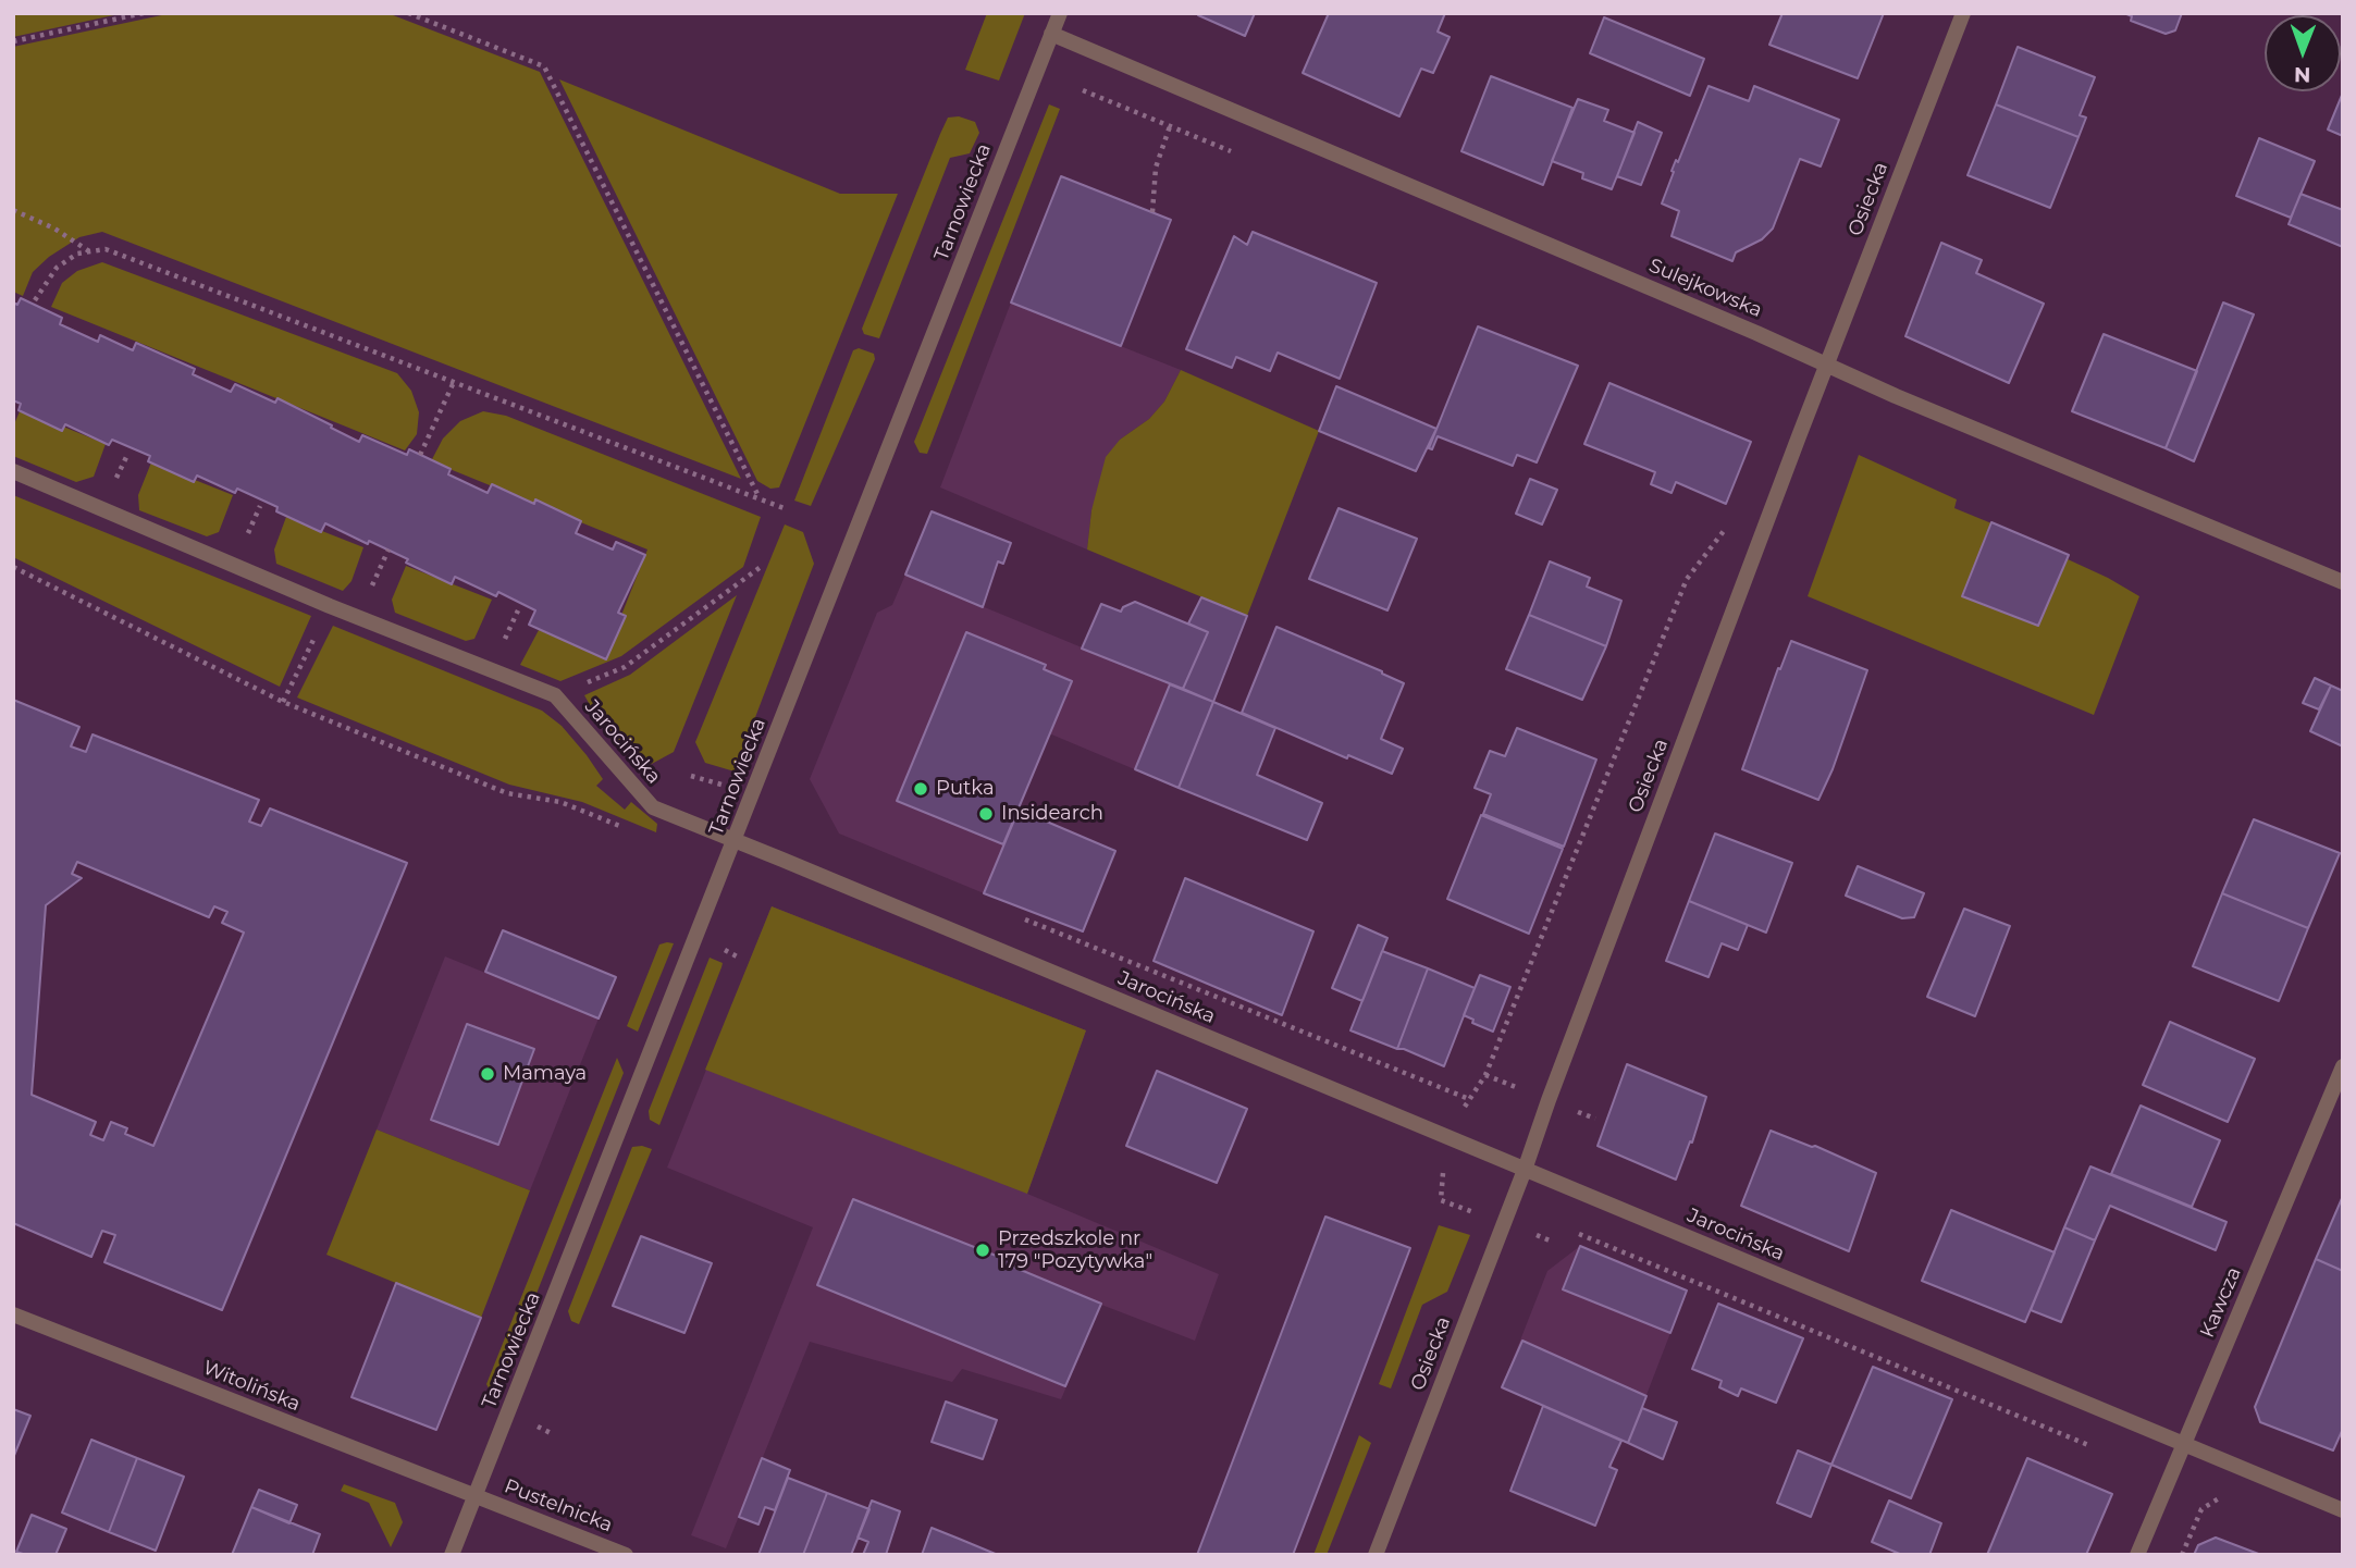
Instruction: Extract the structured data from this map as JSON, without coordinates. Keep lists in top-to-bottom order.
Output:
{
  "streets": {
    "street": [
      "Osiecka",
      "Tarnowiecka",
      "Sulejkowska",
      "Jarocińska",
      "Kawcza",
      "Witolińska",
      "Pustelnicka"
    ]
  },
  "crossings": [
    ["Osiecka", "Sulejkowska"],
    ["Osiecka", "Jarocińska"],
    ["Tarnowiecka", "Sulejkowska"],
    ["Tarnowiecka", "Jarocińska"],
    ["Tarnowiecka", "Witolińska"],
    ["Tarnowiecka", "Pustelnicka"],
    ["Jarocińska", "Kawcza"],
    ["Witolińska", "Pustelnicka"]
  ],
  "places": [
    "Putka",
    "Insidearch",
    "Mamaya",
    "Przedszkole nr 179 \"Pozytywka\""
  ],
  "north": "bottom"
}
